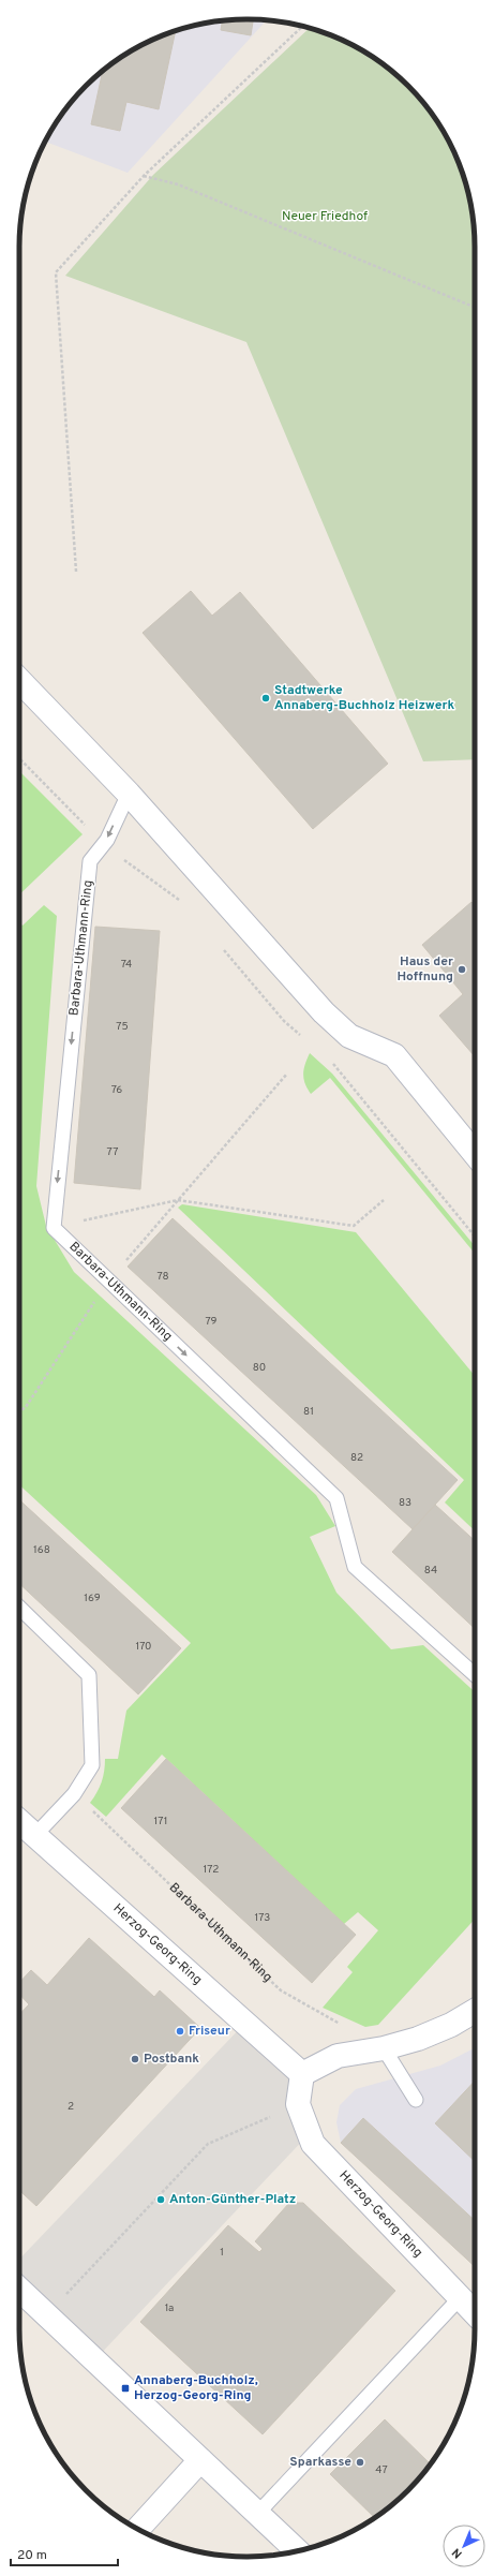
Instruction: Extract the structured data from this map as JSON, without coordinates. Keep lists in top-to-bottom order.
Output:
{
  "streets": {
    "street": ["Herzog-Georg-Ring"],
    "lane": ["Barbara-Uthmann-Ring"]
  },
  "one_way": ["Barbara-Uthmann-Ring"],
  "parks": ["Neuer Friedhof"],
  "places": {
    "other": [
      "Stadtwerke Annaberg-Buchholz Heizwerk",
      "Haus der Hoffnung",
      "Friseur",
      "Postbank",
      "Anton-Günther-Platz",
      "Sparkasse"
    ],
    "transit": ["Annaberg-Buchholz, Herzog-Georg-Ring"]
  },
  "house_numbers": [
    "74",
    "75",
    "76",
    "77",
    "78",
    "79",
    "80",
    "81",
    "82",
    "83",
    "168",
    "84",
    "169",
    "170",
    "171",
    "172",
    "173",
    "2",
    "1",
    "1a",
    "47"
  ],
  "scale_bar": "20 m",
  "north": "bottom left"
}
